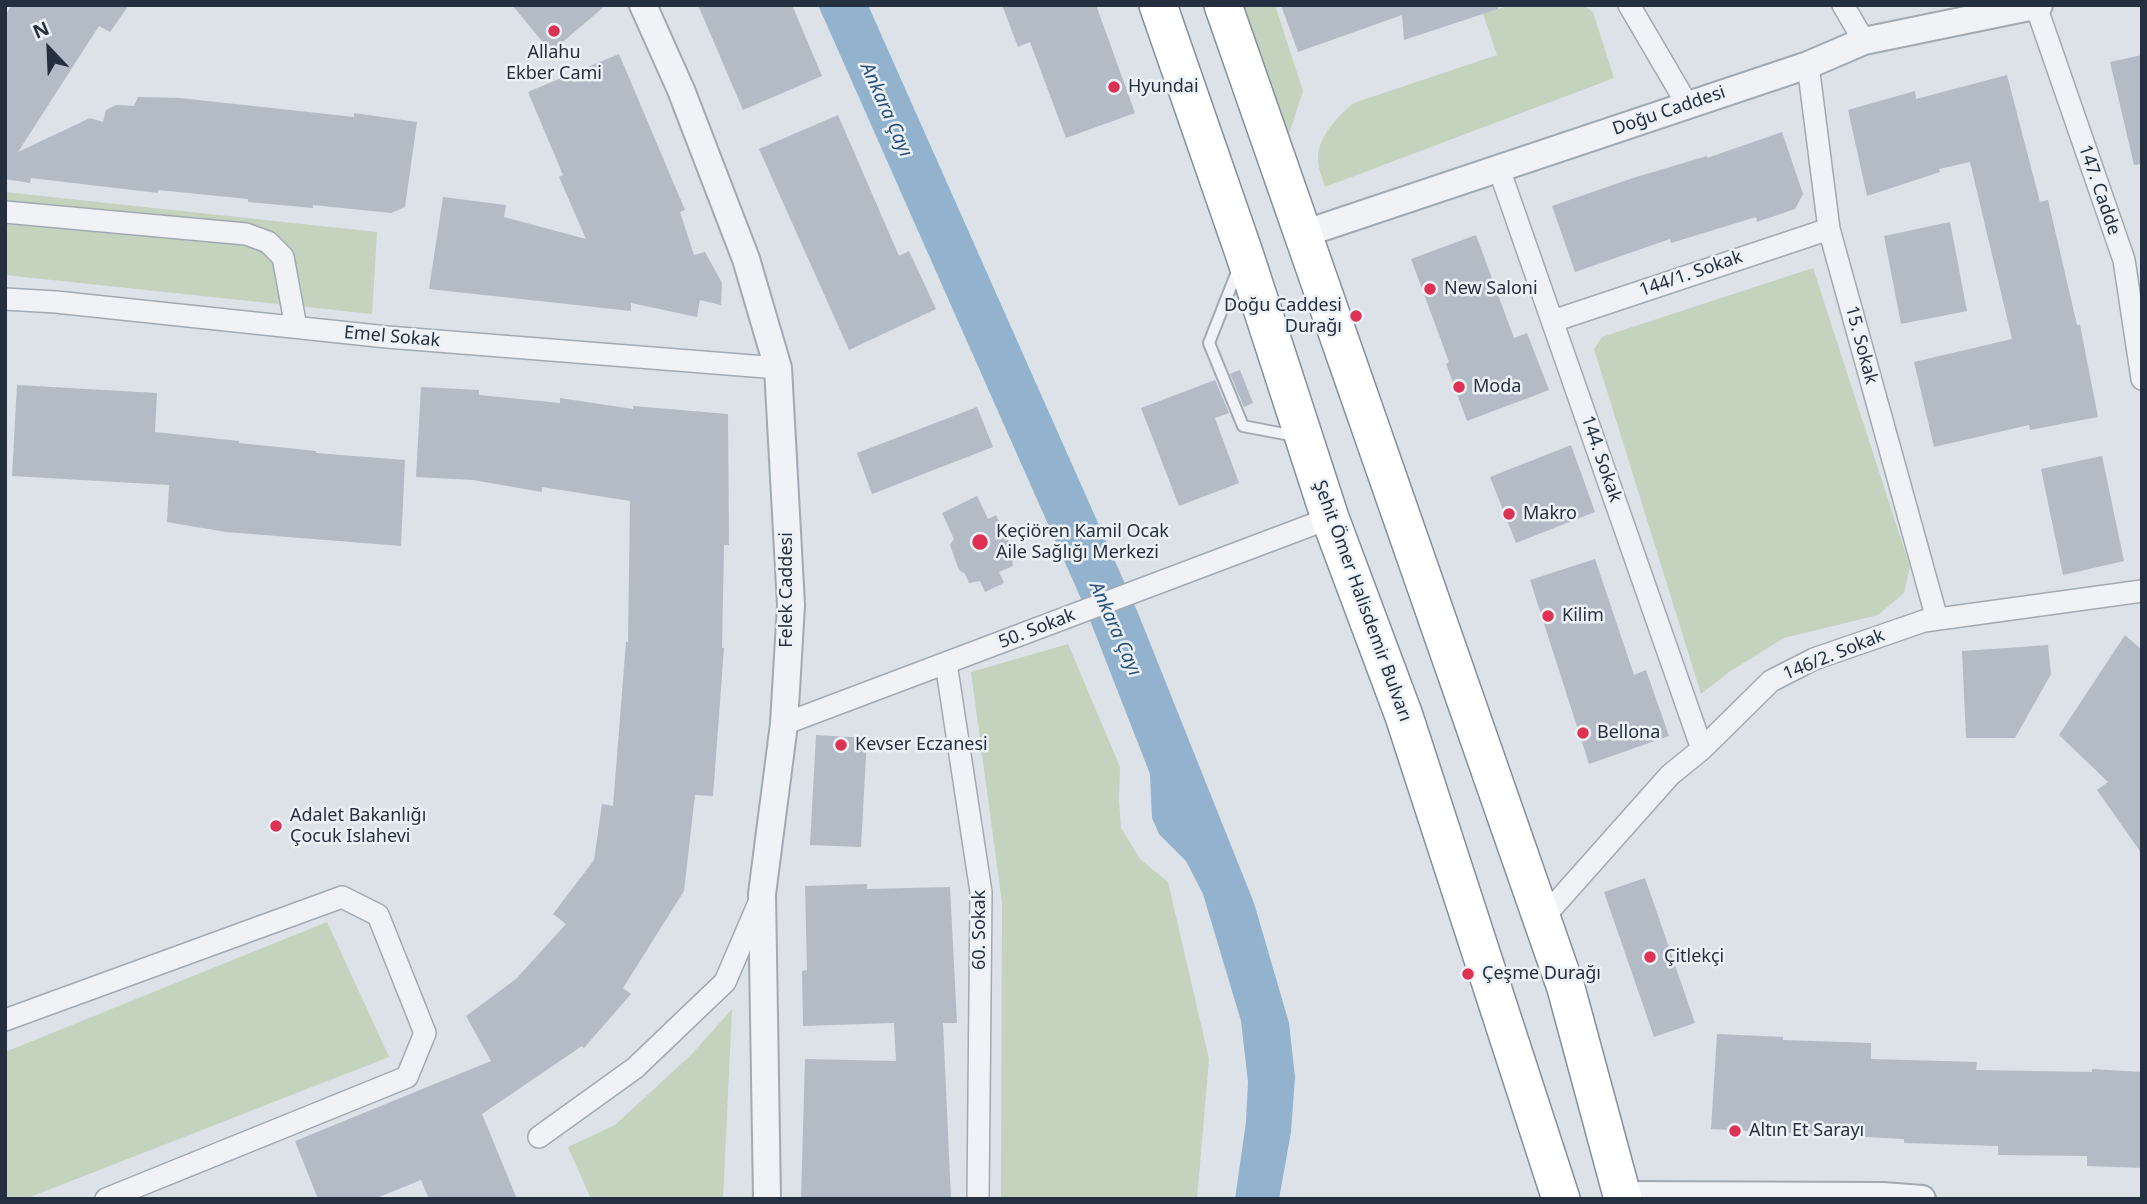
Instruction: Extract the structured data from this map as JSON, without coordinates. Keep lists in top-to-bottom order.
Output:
{
  "streets": {
    "highway": ["Şehit Ömer Halisdemir Bulvarı"],
    "street": [
      "Doğu Caddesi",
      "147. Cadde",
      "144/1. Sokak",
      "Emel Sokak",
      "15. Sokak",
      "144. Sokak",
      "Felek Caddesi",
      "50. Sokak",
      "146/2. Sokak",
      "60. Sokak"
    ]
  },
  "crossings": [
    ["Doğu Caddesi", "147. Cadde"],
    ["Doğu Caddesi", "15. Sokak"],
    ["Doğu Caddesi", "144. Sokak"],
    ["144/1. Sokak", "15. Sokak"],
    ["144/1. Sokak", "144. Sokak"],
    ["Emel Sokak", "Felek Caddesi"],
    ["15. Sokak", "146/2. Sokak"],
    ["144. Sokak", "146/2. Sokak"],
    ["Felek Caddesi", "50. Sokak"],
    ["Şehit Ömer Halisdemir Bulvarı", "50. Sokak"],
    ["50. Sokak", "60. Sokak"]
  ],
  "water": ["Ankara Çayı"],
  "places": [
    "Allahu Ekber Cami",
    "Hyundai",
    "New Saloni",
    "Doğu Caddesi Durağı",
    "Moda",
    "Makro",
    "Keçiören Kamil Ocak Aile Sağlığı Merkezi",
    "Kilim",
    "Bellona",
    "Kevser Eczanesi",
    "Adalet Bakanlığı Çocuk Islahevi",
    "Çitlekçi",
    "Çeşme Durağı",
    "Altın Et Sarayı"
  ],
  "north": "top left"
}
